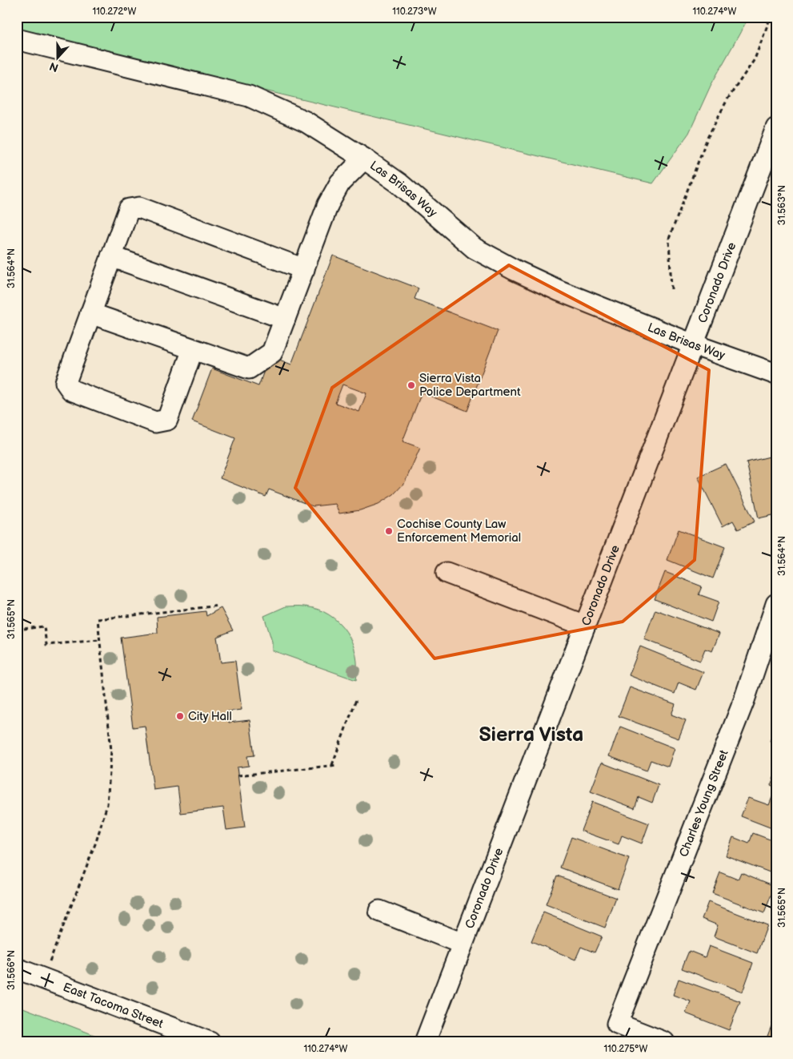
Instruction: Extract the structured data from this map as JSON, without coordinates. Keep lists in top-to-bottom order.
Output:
{
  "streets": {
    "street": [
      "Las Brisas Way",
      "Coronado Drive",
      "Charles Young Street",
      "East Tacoma Street"
    ]
  },
  "crossings": [
    ["Las Brisas Way", "Coronado Drive"]
  ],
  "districts": ["Sierra Vista"],
  "places": ["Sierra Vista Police Department", "Cochise County Law Enforcement Memorial", "City Hall"],
  "north": "bottom",
  "coordinates": [
    "110.272°W",
    "110.273°W",
    "110.274°W",
    "31.563°N",
    "31.564°N",
    "31.565°N",
    "31.566°N",
    "110.275°W"
  ]
}
